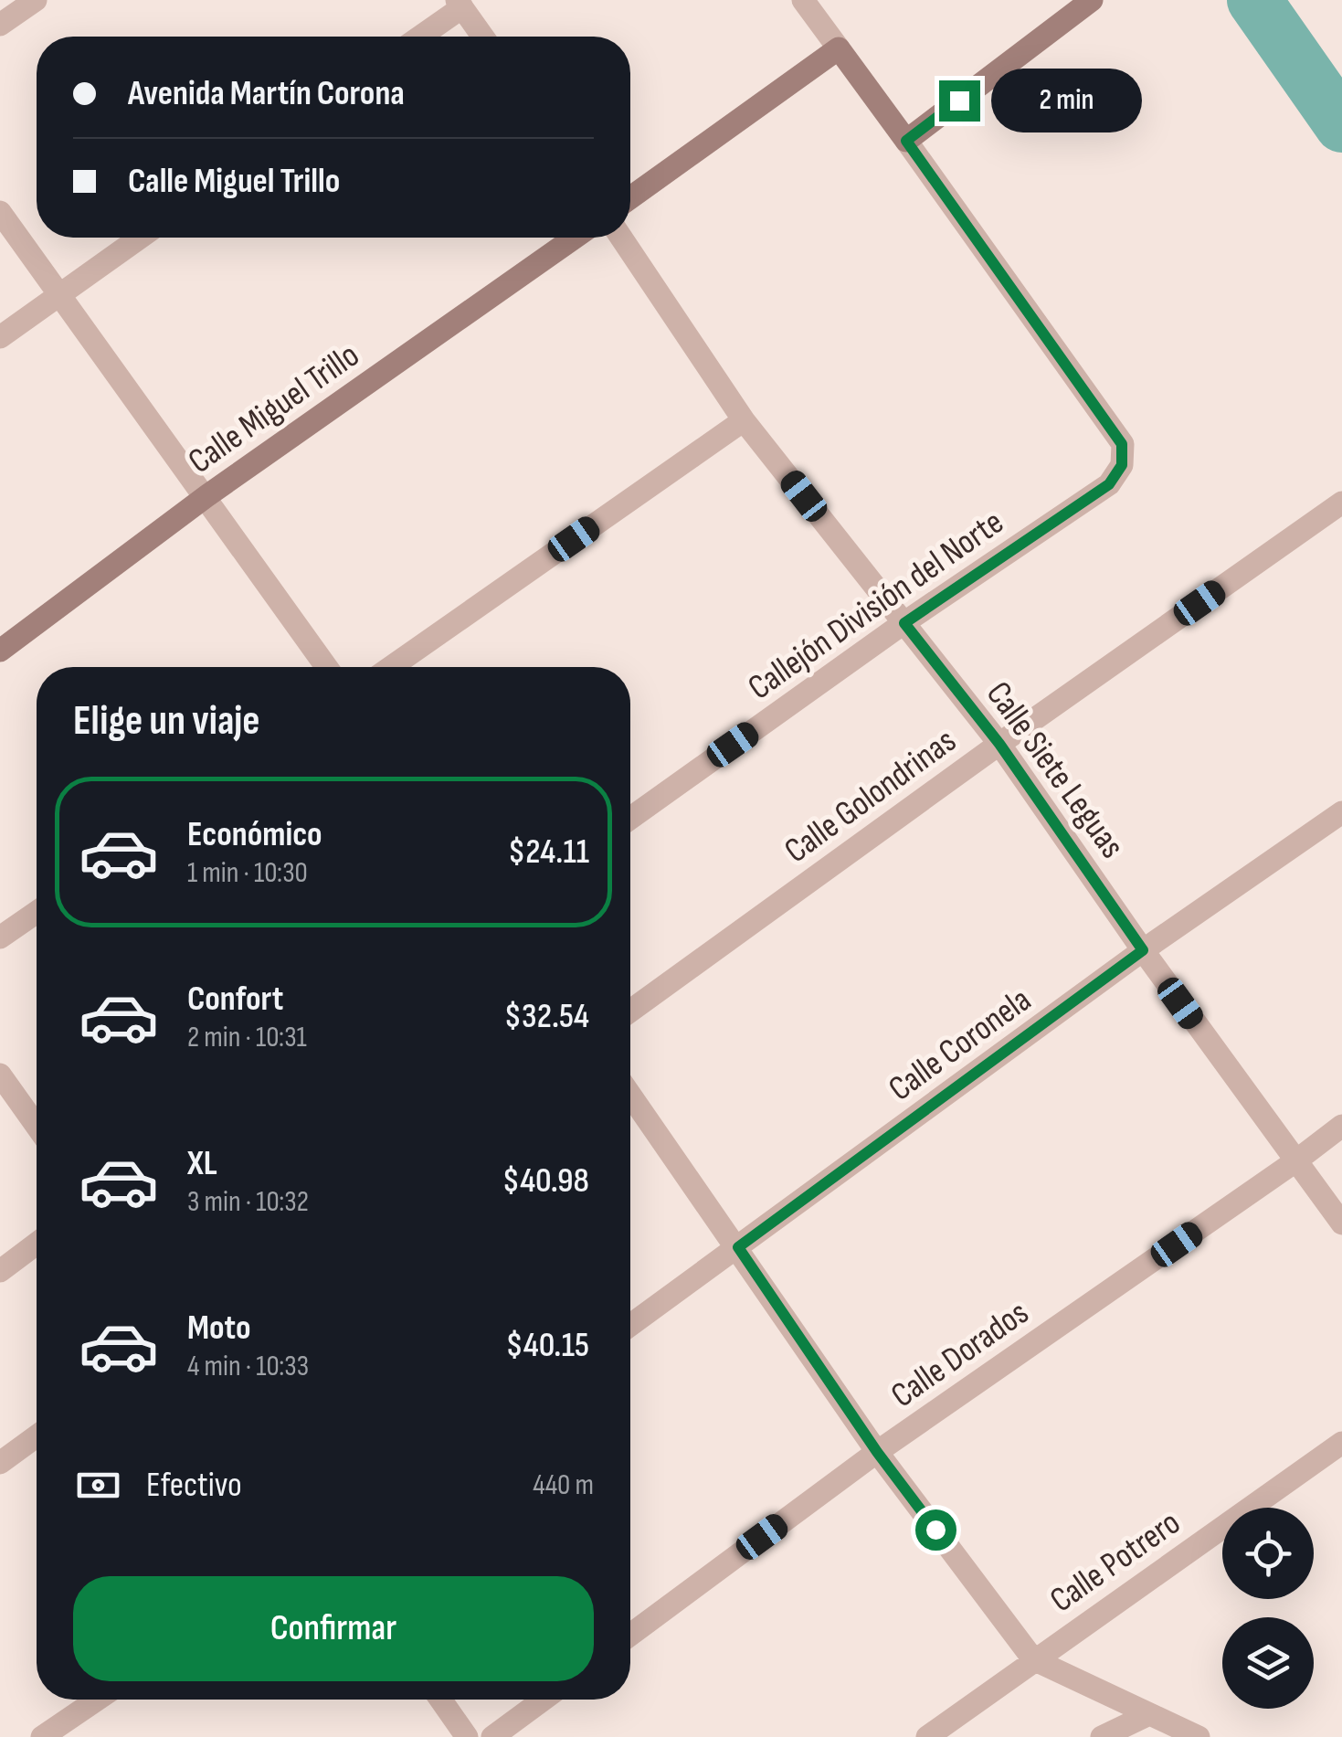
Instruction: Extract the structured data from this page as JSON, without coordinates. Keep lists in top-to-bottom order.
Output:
{
  "streets": {
    "street": [
      "Calle Miguel Trillo",
      "Callejón División del Norte",
      "Calle Siete Leguas",
      "Calle Golondrinas",
      "Calle Coronela",
      "Calle Dorados",
      "Calle Potrero"
    ]
  },
  "crossings": [
    ["Callejón División del Norte", "Calle Siete Leguas"],
    ["Calle Siete Leguas", "Calle Golondrinas"],
    ["Calle Siete Leguas", "Calle Coronela"],
    ["Calle Siete Leguas", "Calle Dorados"]
  ],
  "page": {
    "banner": ["Avenida Martín Corona", "Calle Miguel Trillo"],
    "bubble": "2 min",
    "heading": "Elige un viaje",
    "list": [
      {
        "name": "Económico",
        "note": "1 min · 10:30",
        "value": "$24.11"
      },
      {
        "name": "Confort",
        "note": "2 min · 10:31",
        "value": "$32.54"
      },
      {
        "name": "XL",
        "note": "3 min · 10:32",
        "value": "$40.98"
      },
      {
        "name": "Moto",
        "note": "4 min · 10:33",
        "value": "$40.15"
      }
    ],
    "pay": ["Efectivo", "440 m"],
    "buttons": "Confirmar"
  }
}
